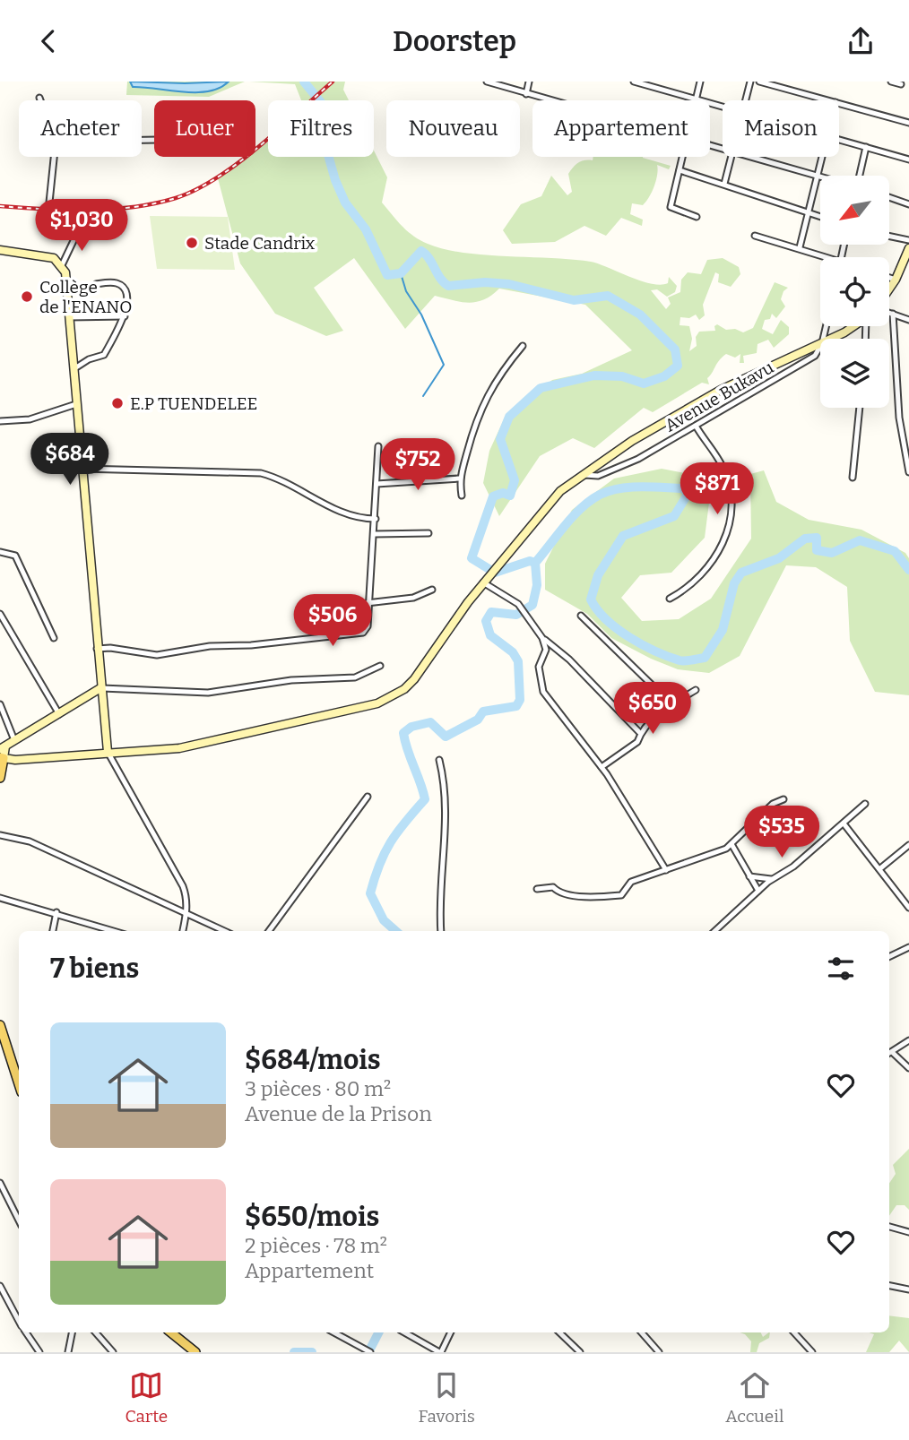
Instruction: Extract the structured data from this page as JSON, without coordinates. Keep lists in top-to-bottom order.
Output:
{
  "streets": {
    "street": ["Avenue Bukavu"]
  },
  "places": ["Stade Candrix", "Collège de l'ENANO", "E.P TUENDELEE"],
  "north": "bottom left",
  "page": {
    "header": "Doorstep",
    "chip": [
      "Acheter",
      "Louer",
      "Filtres",
      "Nouveau",
      "Appartement",
      "Maison"
    ],
    "price": [
      "$1,030",
      "$684",
      "$752",
      "$871",
      "$506",
      "$650",
      "$535"
    ],
    "heading": "7 biens",
    "list": [
      {
        "name": "$684/mois",
        "note": "3 pièces · 80 m² · Avenue de la Prison"
      },
      {
        "name": "$650/mois",
        "note": "2 pièces · 78 m² · Appartement"
      }
    ],
    "tabs": ["Carte", "Favoris", "Accueil"]
  }
}
